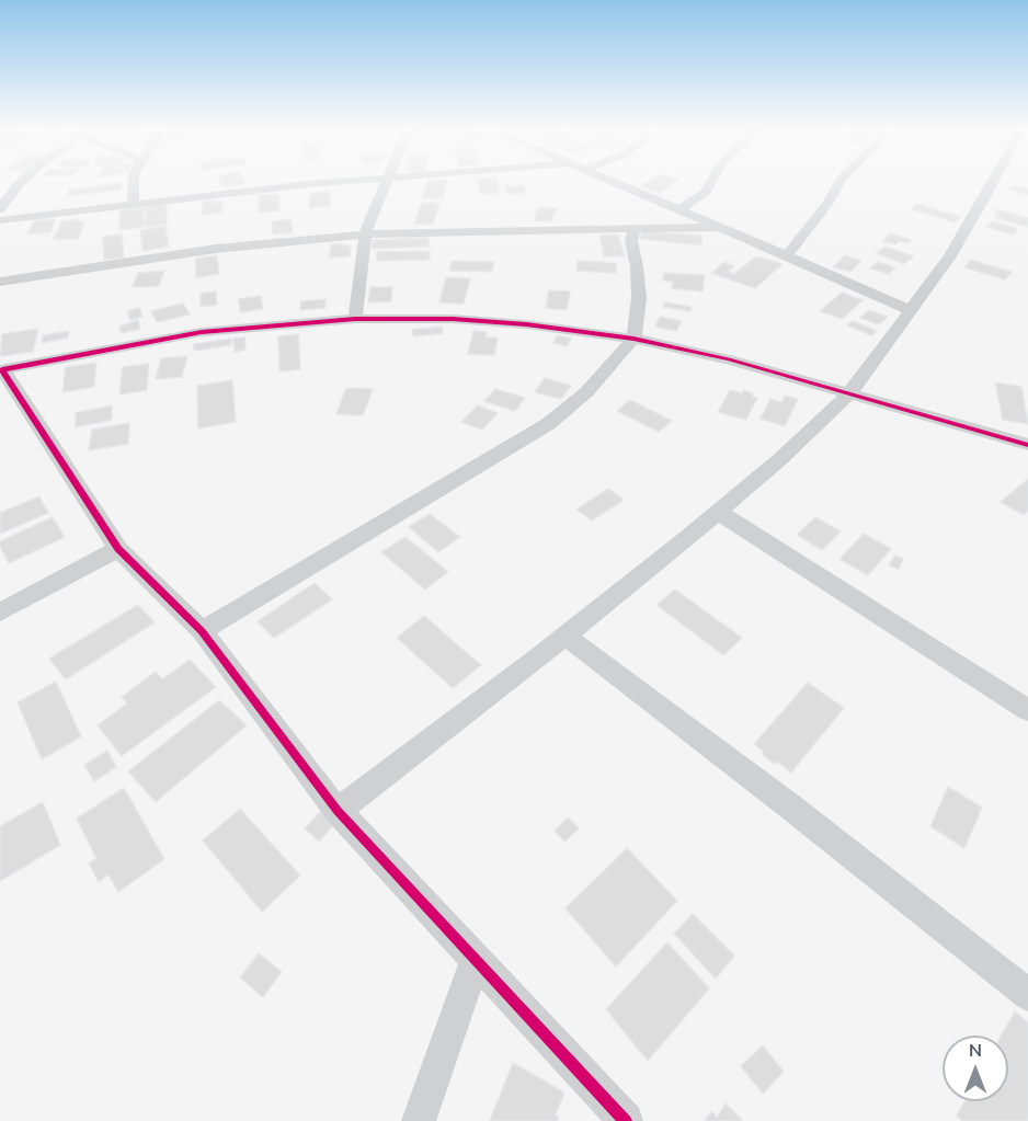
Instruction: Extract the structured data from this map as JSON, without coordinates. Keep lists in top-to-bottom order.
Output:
{
  "north": "top"
}
